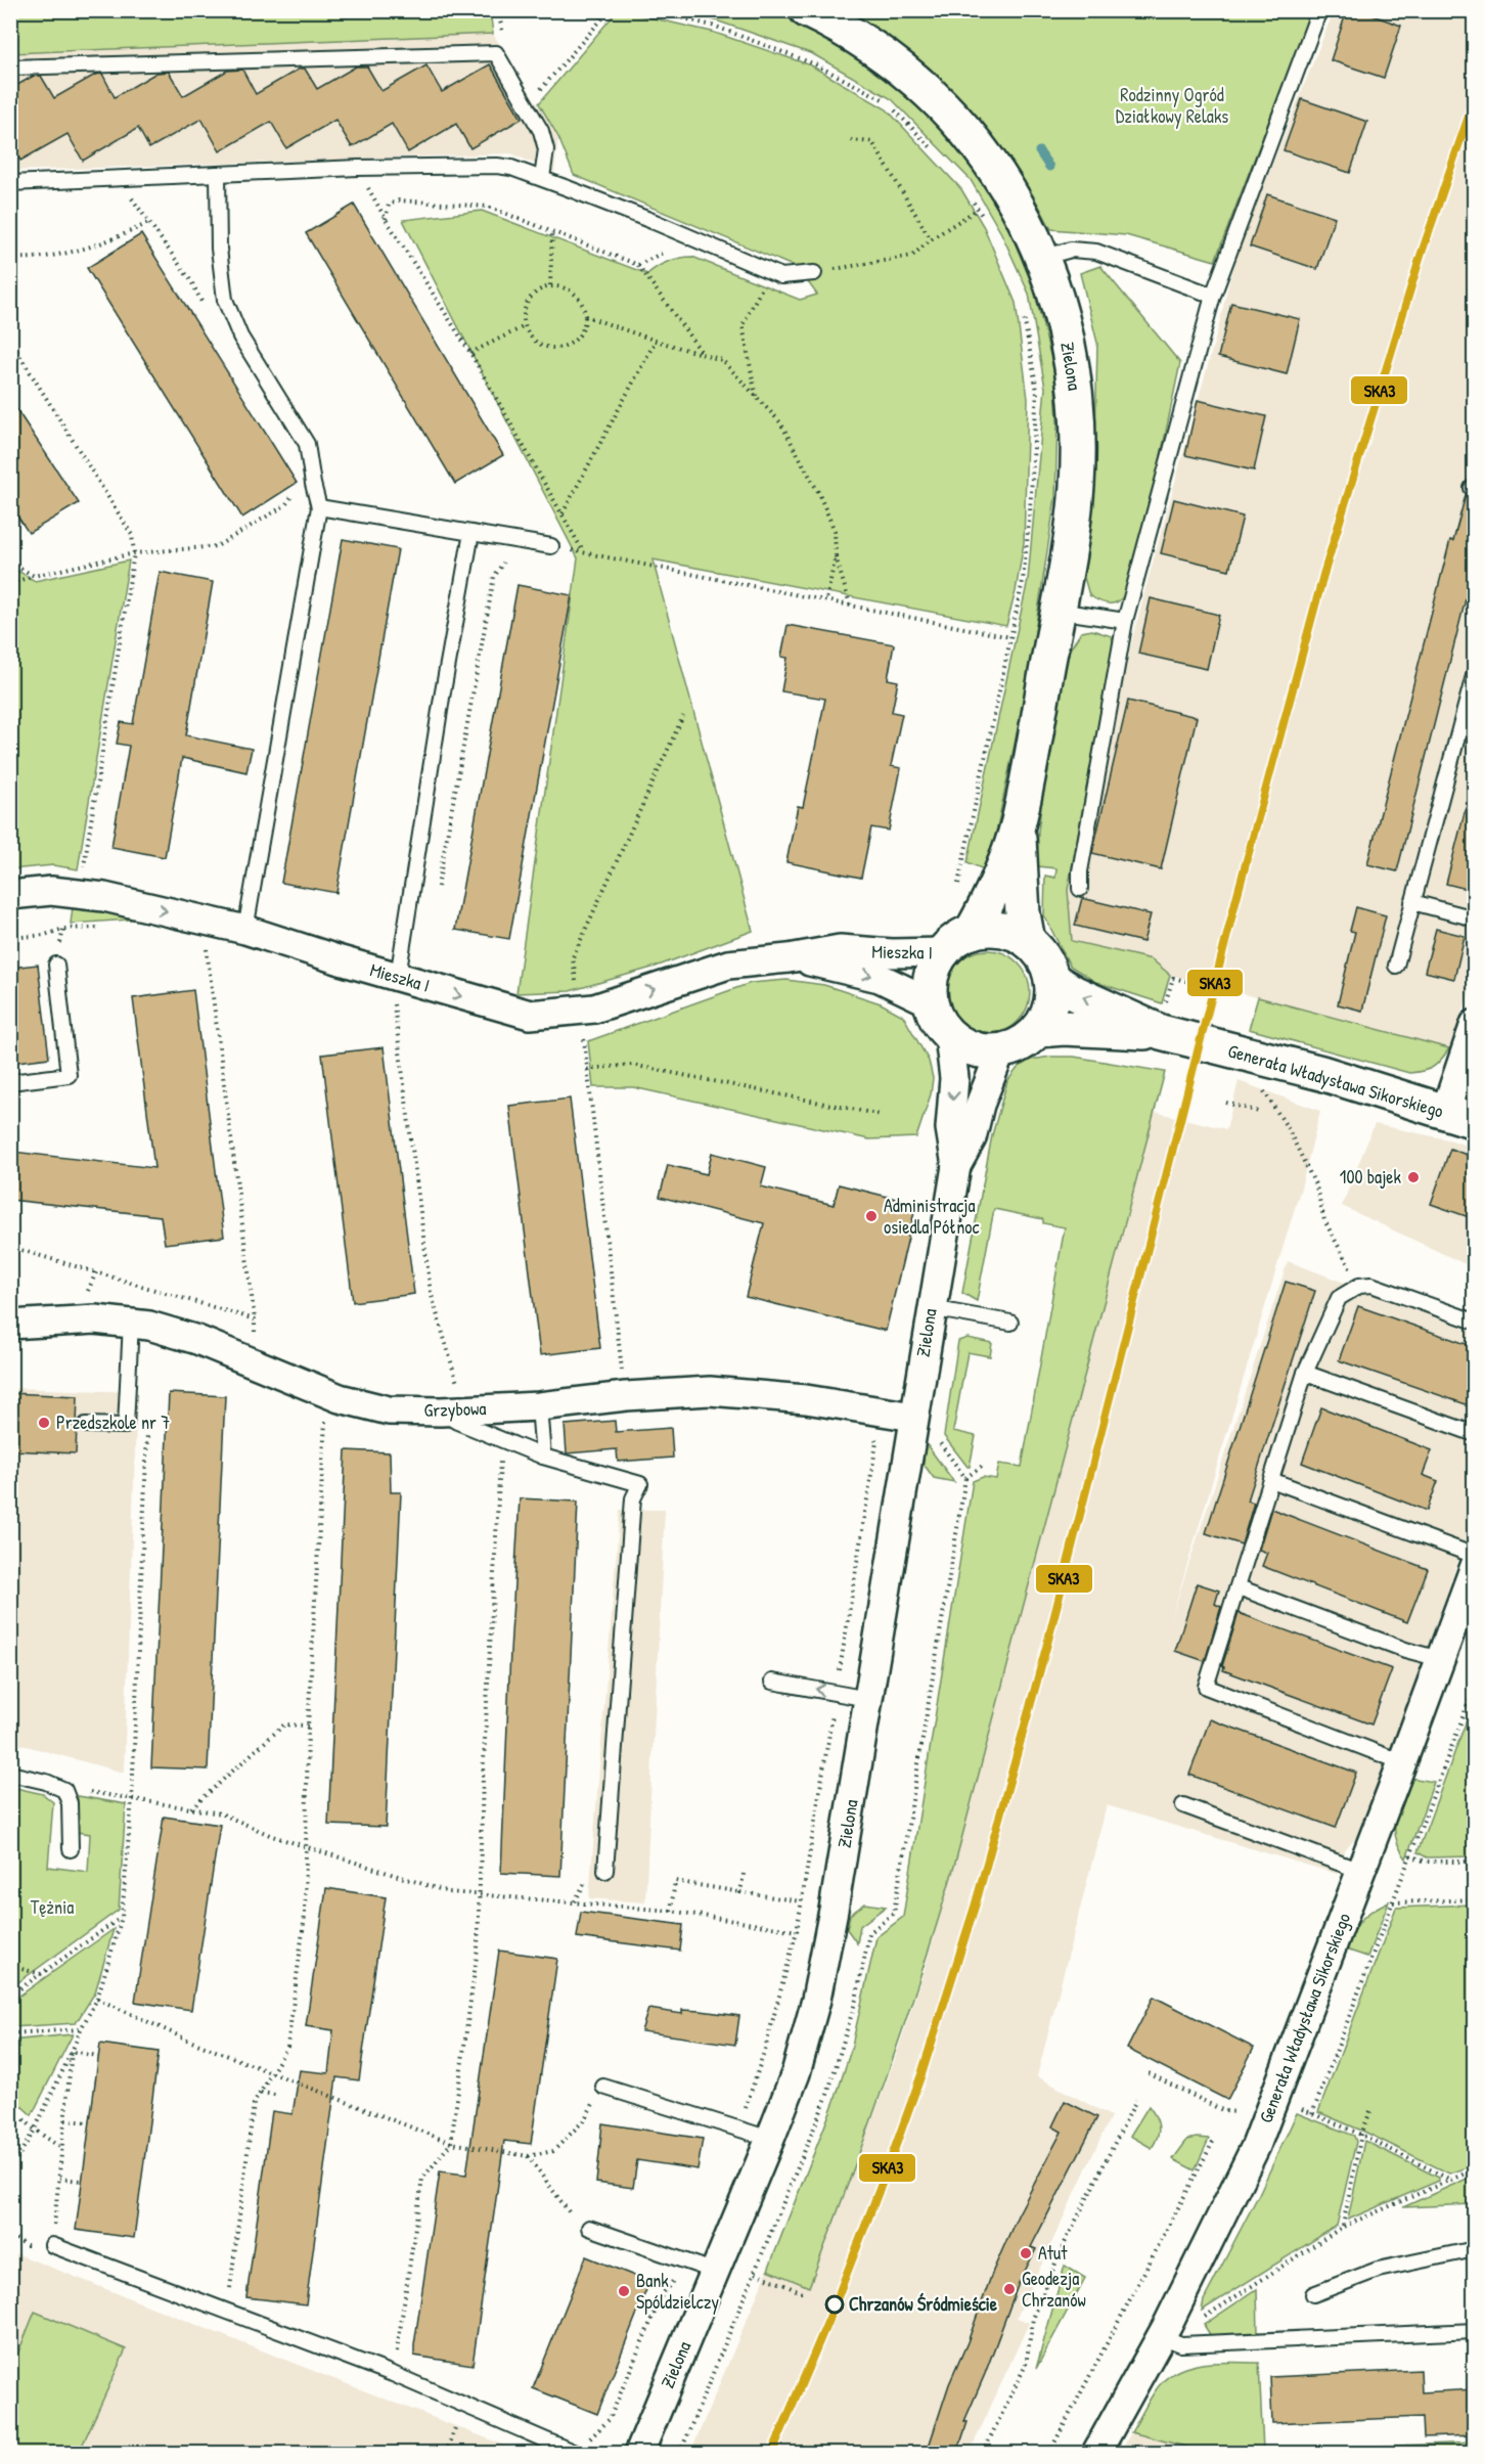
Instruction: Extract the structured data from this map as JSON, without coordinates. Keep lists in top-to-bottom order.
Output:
{
  "streets": {
    "main road": ["Zielona", "Generała Władysława Sikorskiego"],
    "street": ["Mieszka I", "Grzybowa"]
  },
  "crossings": [
    ["Zielona", "Mieszka I"],
    ["Zielona", "Generała Władysława Sikorskiego"],
    ["Zielona", "Grzybowa"],
    ["Mieszka I", "Generała Władysława Sikorskiego"]
  ],
  "one_way": ["Mieszka I"],
  "parks": ["Rodzinny Ogród Działkowy Relaks", "Tężnia"],
  "places": [
    "100 bajek",
    "Administracja osiedla Północ",
    "Przedszkole nr 7",
    "Atut",
    "Geodezja Chrzanów",
    "Bank Spóldzielczy",
    "Chrzanów Śródmieście"
  ],
  "lines": ["transit line SKA3"]
}
